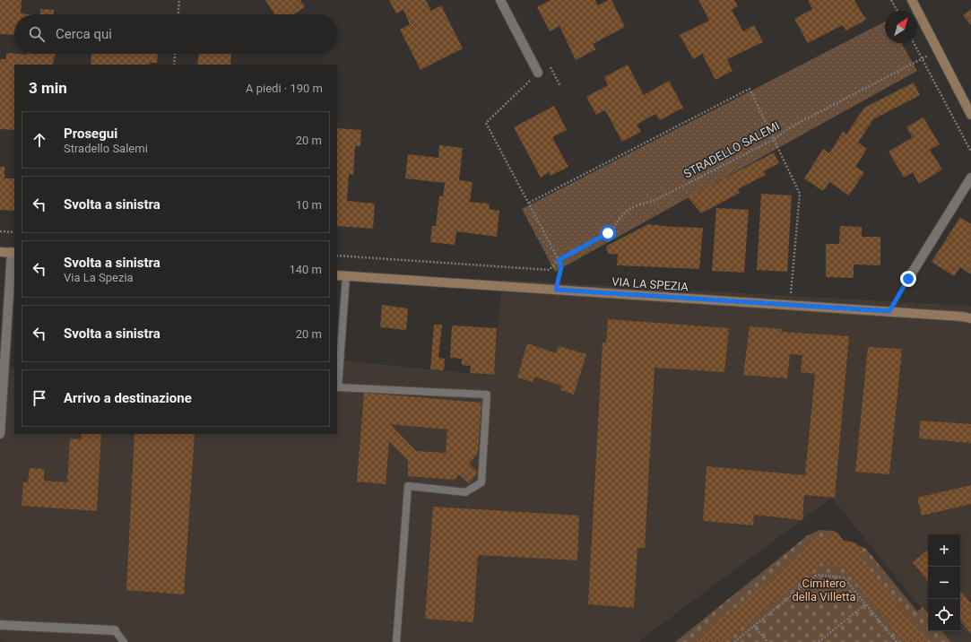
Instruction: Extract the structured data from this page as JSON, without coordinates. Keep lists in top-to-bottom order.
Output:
{
  "streets": {
    "main road": ["VIA LA SPEZIA"],
    "path": ["STRADELLO SALEMI"]
  },
  "parks": ["Cimitero della Villetta"],
  "north": "top right",
  "page": {
    "search": "Cerca qui",
    "heading": ["3 min", "A piedi · 190 m"],
    "list": [
      ["Prosegui", "Stradello Salemi", "20 m"],
      ["Svolta a sinistra", "10 m"],
      ["Svolta a sinistra", "Via La Spezia", "140 m"],
      ["Svolta a sinistra", "20 m"],
      "Arrivo a destinazione"
    ],
    "map_buttons": ["+", "−"]
  }
}
